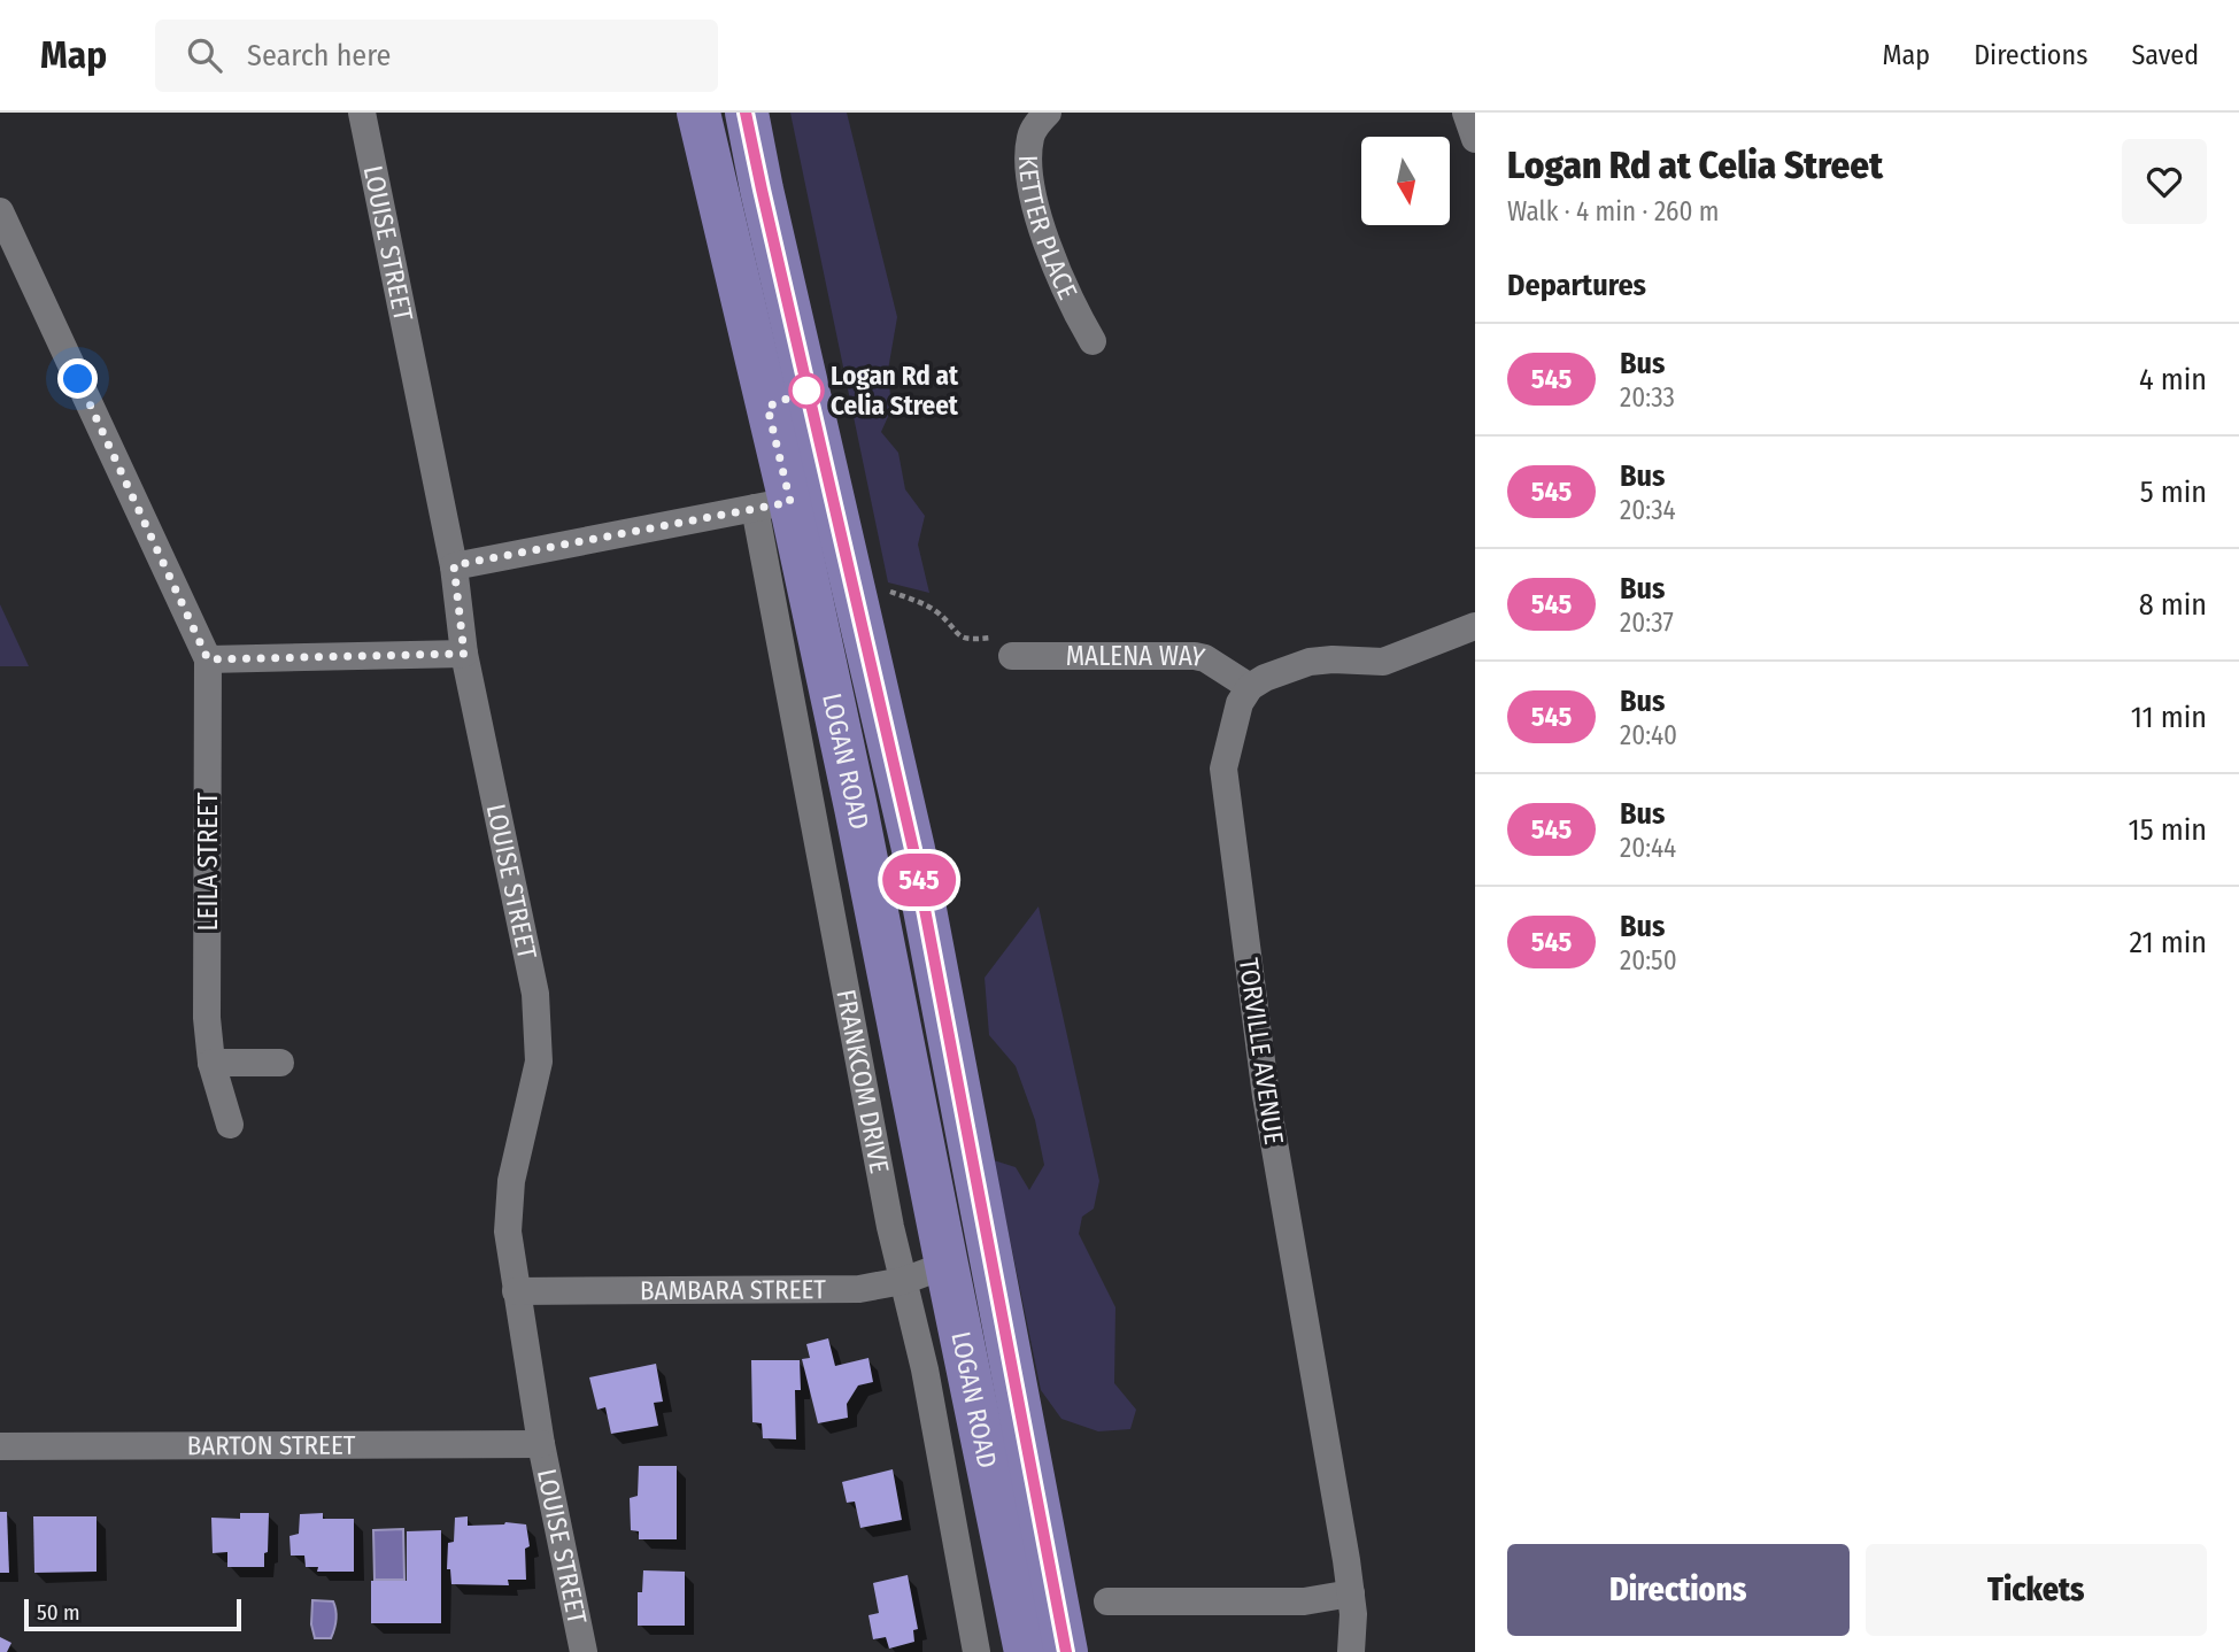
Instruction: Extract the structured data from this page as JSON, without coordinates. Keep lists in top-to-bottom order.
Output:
{
  "streets": {
    "main road": ["LOGAN ROAD"],
    "street": [
      "KETTER PLACE",
      "LOUISE STREET",
      "MALENA WAY",
      "LEILA STREET",
      "TORVILLE AVENUE",
      "FRANKCOM DRIVE",
      "BAMBARA STREET",
      "BARTON STREET"
    ]
  },
  "crossings": [
    ["LOUISE STREET", "BAMBARA STREET"],
    ["LOUISE STREET", "BARTON STREET"],
    ["MALENA WAY", "TORVILLE AVENUE"],
    ["LOGAN ROAD", "FRANKCOM DRIVE"],
    ["LOGAN ROAD", "BAMBARA STREET"],
    ["FRANKCOM DRIVE", "BAMBARA STREET"]
  ],
  "places": ["Logan Rd at Celia Street"],
  "lines": ["bus line 545"],
  "scale_bar": "50 m",
  "north": "bottom",
  "page": {
    "header": "Map",
    "search": "Search here",
    "nav": ["Map", "Directions", "Saved"],
    "on_map": "545",
    "heading": [
      ["Logan Rd at Celia Street", "Walk · 4 min · 260 m"],
      "Departures"
    ],
    "list": [
      {
        "mark": "545",
        "name": "Bus",
        "note": "20:33",
        "value": "4 min"
      },
      {
        "mark": "545",
        "name": "Bus",
        "note": "20:34",
        "value": "5 min"
      },
      {
        "mark": "545",
        "name": "Bus",
        "note": "20:37",
        "value": "8 min"
      },
      {
        "mark": "545",
        "name": "Bus",
        "note": "20:40",
        "value": "11 min"
      },
      {
        "mark": "545",
        "name": "Bus",
        "note": "20:44",
        "value": "15 min"
      },
      {
        "mark": "545",
        "name": "Bus",
        "note": "20:50",
        "value": "21 min"
      }
    ],
    "buttons": ["Directions", "Tickets"],
    "scale": "50 m"
  }
}
